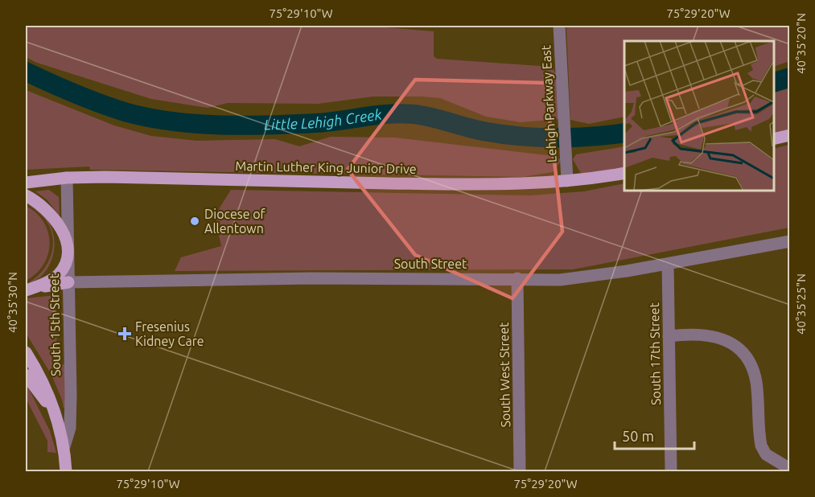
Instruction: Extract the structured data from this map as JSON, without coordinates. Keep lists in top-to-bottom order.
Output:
{
  "streets": {
    "main road": ["Martin Luther King Junior Drive", "South 15th Street"],
    "street": [
      "Lehigh Parkway East",
      "South Street",
      "South 17th Street",
      "South West Street"
    ]
  },
  "crossings": [
    ["Lehigh Parkway East", "Martin Luther King Junior Drive"],
    ["Martin Luther King Junior Drive", "South 15th Street"],
    ["South Street", "South 15th Street"],
    ["South Street", "South 17th Street"],
    ["South Street", "South West Street"]
  ],
  "water": ["Little Lehigh Creek"],
  "places": {
    "other": ["Diocese of Allentown"],
    "health": ["Fresenius Kidney Care"]
  },
  "scale_bar": "50 m",
  "coordinates": [
    "75°29'10\"W",
    "75°29'20\"W",
    "40°35'20\"N",
    "40°35'30\"N",
    "40°35'25\"N"
  ]
}
